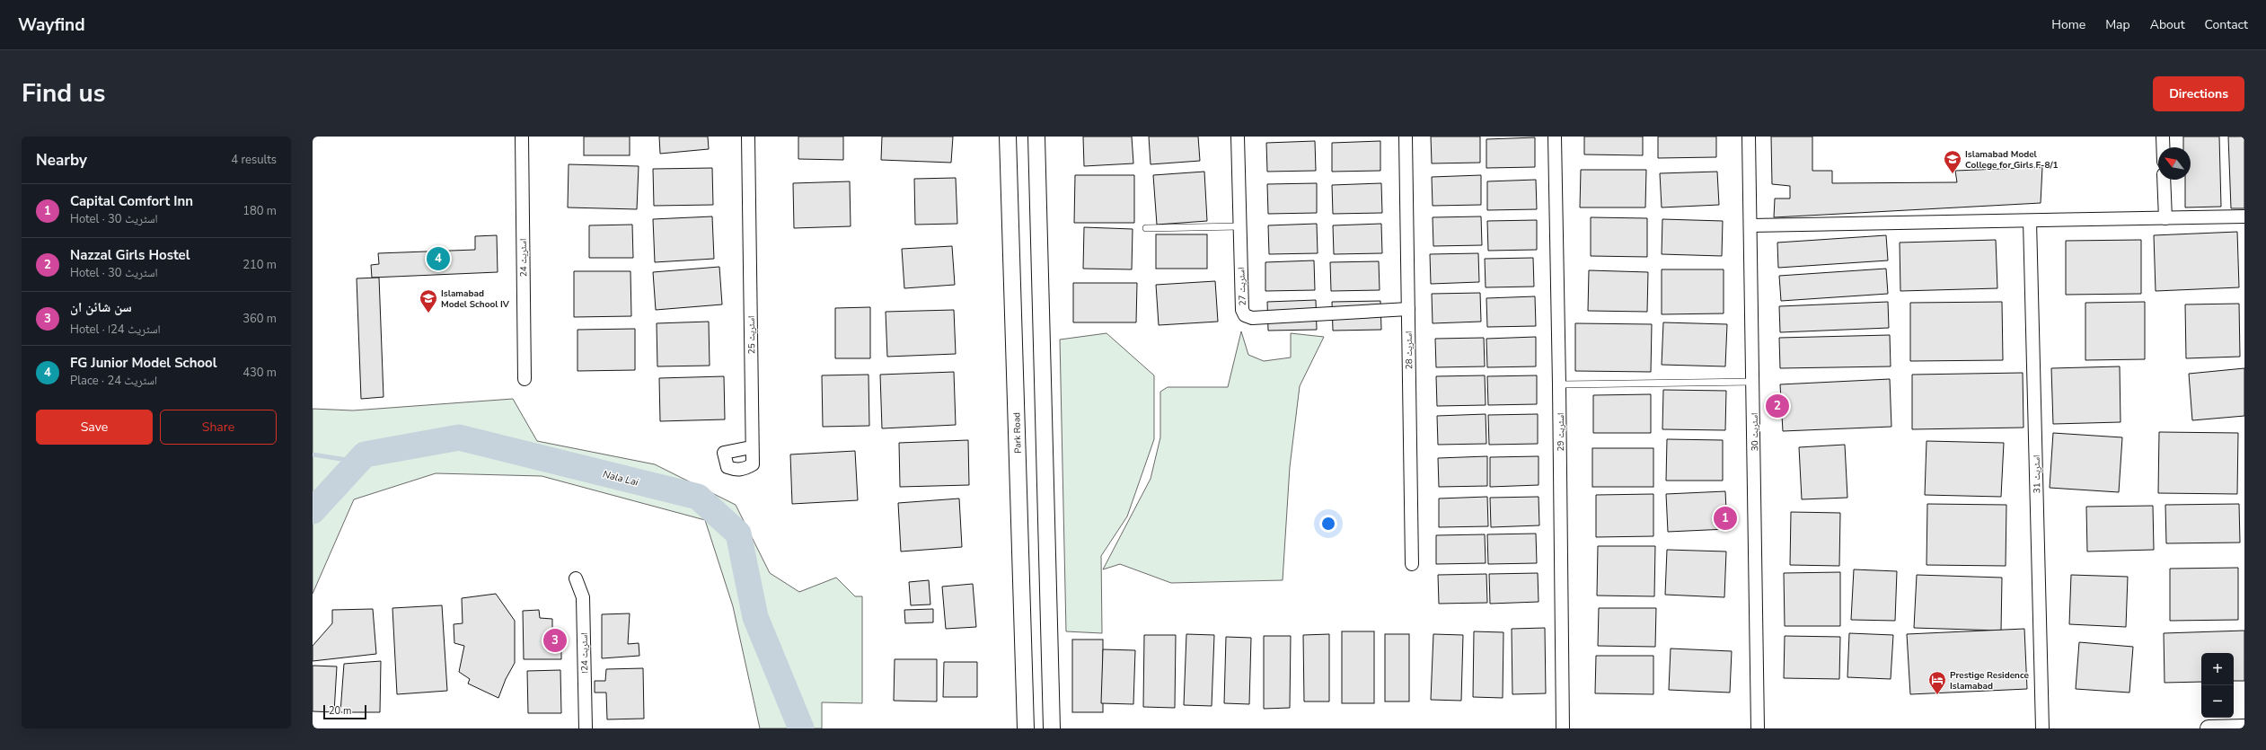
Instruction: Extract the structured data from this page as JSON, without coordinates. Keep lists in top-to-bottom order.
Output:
{
  "streets": {
    "street": [
      "اسٹریٹ 24",
      "اسٹریٹ 27",
      "اسٹریٹ 25",
      "اسٹریٹ 28",
      "اسٹریٹ 29",
      "اسٹریٹ 30",
      "Park Road",
      "اسٹریٹ 31",
      "اسٹریٹ 24ا"
    ]
  },
  "crossings": [
    ["اسٹریٹ 27", "اسٹریٹ 28"]
  ],
  "water": ["Nala Lai"],
  "places": {
    "school or university": ["Islamabad Model College for Girls F-8/1", "Islamabad Model School IV"],
    "hotel": ["Prestige Residence Islamabad"]
  },
  "scale_bar": "20 m",
  "north": "top left",
  "page": {
    "header": "Wayfind",
    "nav": [
      "Home",
      "Map",
      "About",
      "Contact"
    ],
    "title": "Find us",
    "buttons": [
      "Directions",
      ["Save", "Share"]
    ],
    "heading": ["Nearby", "4 results"],
    "list": [
      {
        "mark": "1",
        "name": "Capital Comfort Inn",
        "note": "Hotel · اسٹریٹ 30",
        "value": "180 m"
      },
      {
        "mark": "2",
        "name": "Nazzal Girls Hostel",
        "note": "Hotel · اسٹریٹ 30",
        "value": "210 m"
      },
      {
        "mark": "3",
        "name": "سن شائن ان",
        "note": "Hotel · اسٹریٹ 24ا",
        "value": "360 m"
      },
      {
        "mark": "4",
        "name": "FG Junior Model School",
        "note": "Place · اسٹریٹ 24",
        "value": "430 m"
      }
    ],
    "pins": [
      "4",
      "2",
      "1",
      "3"
    ],
    "map_buttons": ["+", "−"],
    "scale": "20 m"
  }
}
